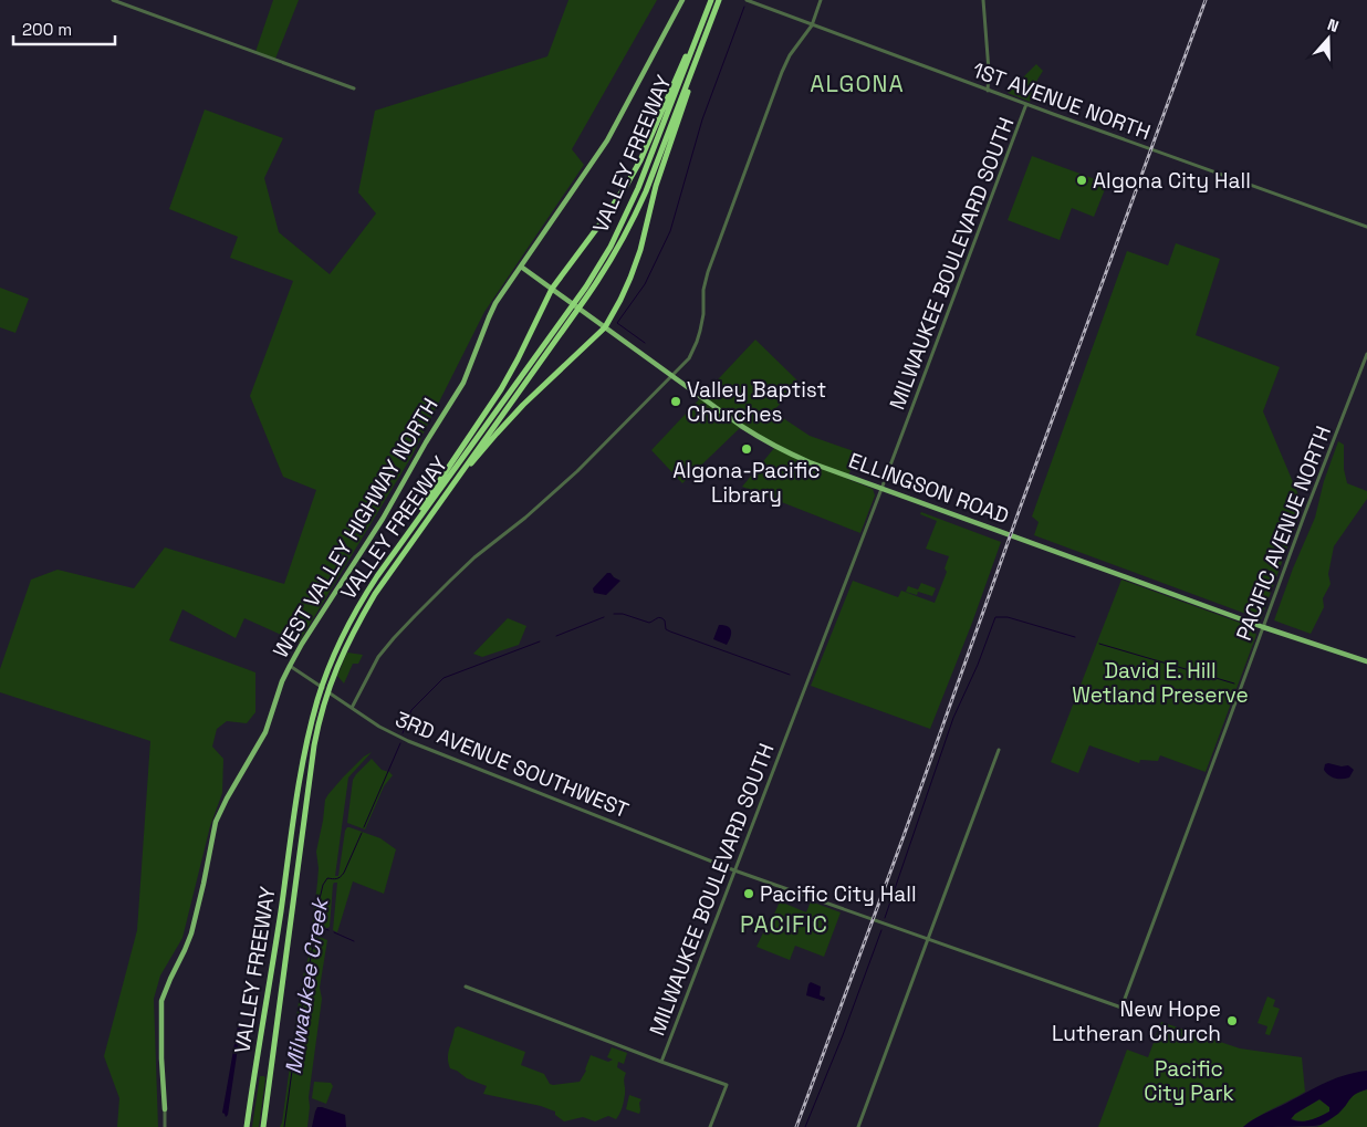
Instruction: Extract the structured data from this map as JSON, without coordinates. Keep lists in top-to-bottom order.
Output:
{
  "streets": {
    "highway": ["VALLEY FREEWAY"],
    "main road": ["ELLINGSON ROAD", "WEST VALLEY HIGHWAY NORTH"],
    "street": [
      "1ST AVENUE NORTH",
      "MILWAUKEE BOULEVARD SOUTH",
      "PACIFIC AVENUE NORTH",
      "3RD AVENUE SOUTHWEST"
    ]
  },
  "crossings": [
    ["1ST AVENUE NORTH", "MILWAUKEE BOULEVARD SOUTH"],
    ["MILWAUKEE BOULEVARD SOUTH", "ELLINGSON ROAD"],
    ["MILWAUKEE BOULEVARD SOUTH", "3RD AVENUE SOUTHWEST"],
    ["ELLINGSON ROAD", "WEST VALLEY HIGHWAY NORTH"],
    ["ELLINGSON ROAD", "PACIFIC AVENUE NORTH"],
    ["WEST VALLEY HIGHWAY NORTH", "3RD AVENUE SOUTHWEST"],
    ["PACIFIC AVENUE NORTH", "3RD AVENUE SOUTHWEST"]
  ],
  "districts": ["ALGONA", "PACIFIC"],
  "water": ["Milwaukee Creek"],
  "parks": ["David E. Hill Wetland Preserve", "Pacific City Park"],
  "places": [
    "Algona City Hall",
    "Valley Baptist Churches",
    "Algona-Pacific Library",
    "Pacific City Hall",
    "New Hope Lutheran Church"
  ],
  "scale_bar": "200 m",
  "north": "top"
}
